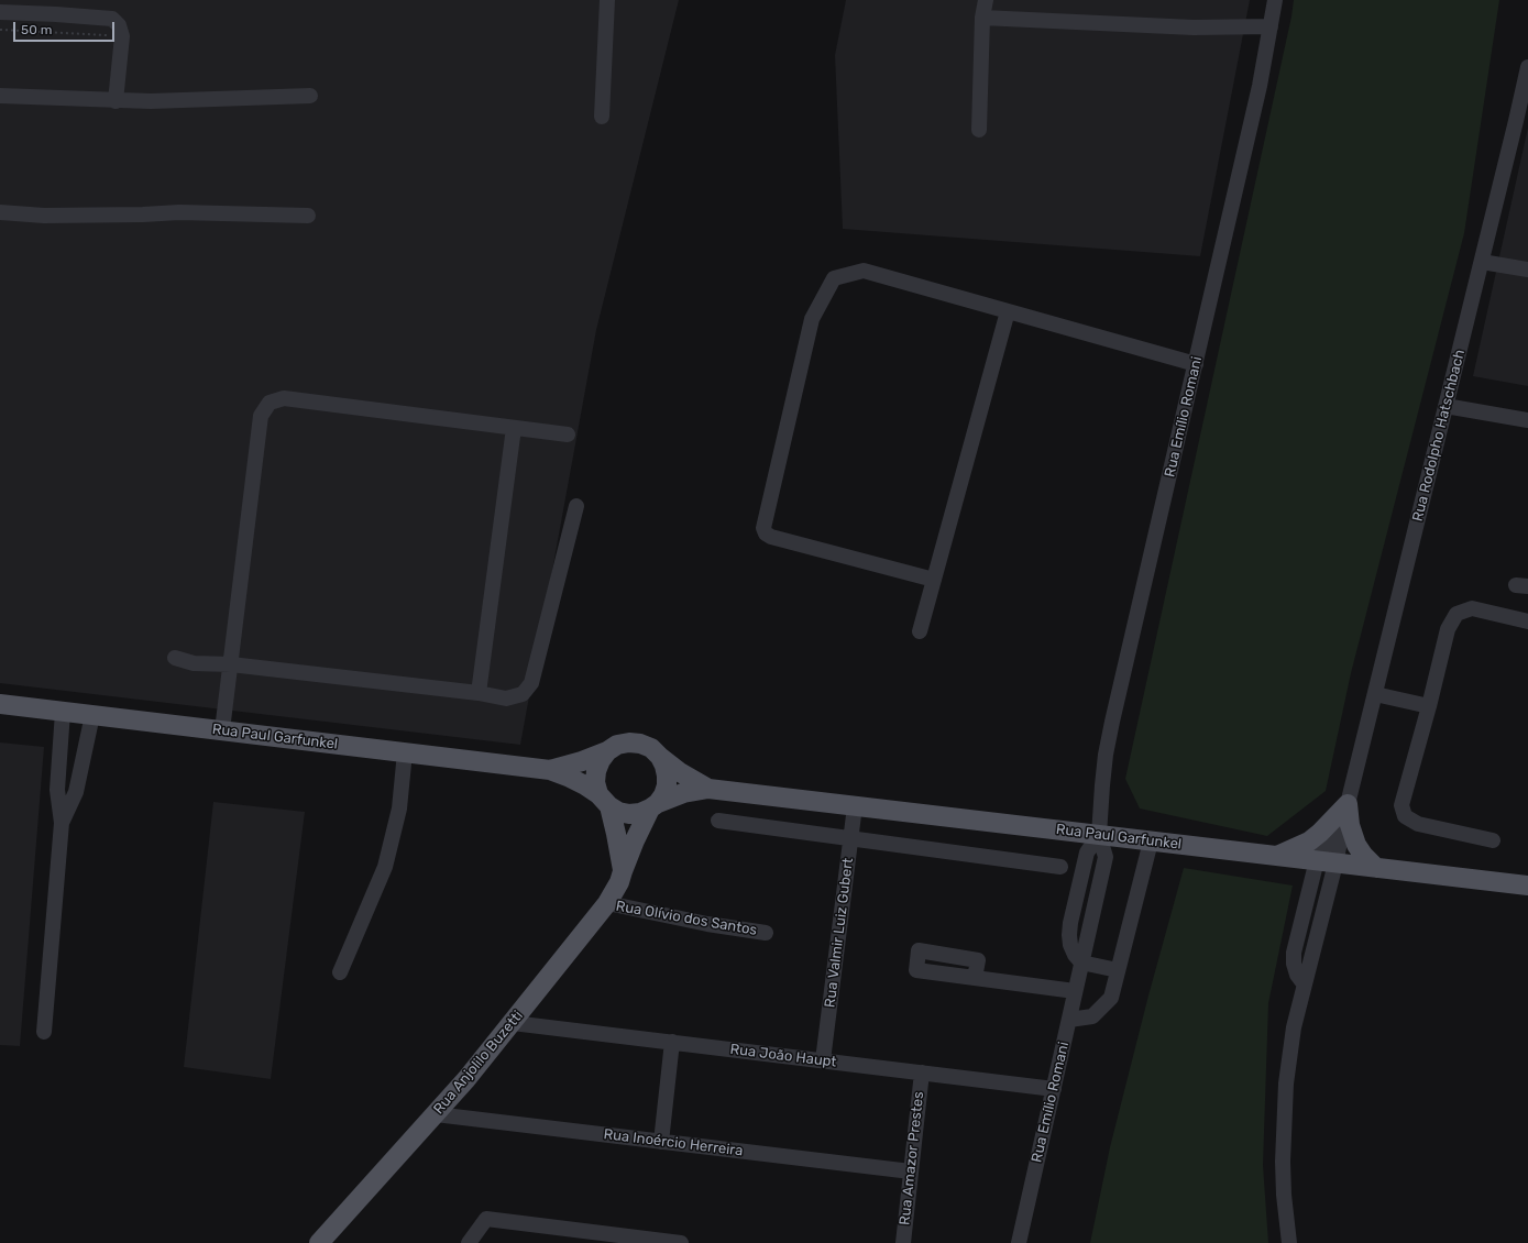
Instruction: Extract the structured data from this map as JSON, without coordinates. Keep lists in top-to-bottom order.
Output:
{
  "streets": {
    "main road": ["Rua Paul Garfunkel", "Rua Anjolilo Buzetti"],
    "street": [
      "Rua Emílio Romani",
      "Rua Rodolpho Hatschbach",
      "Rua Olívio dos Santos",
      "Rua Valmir Luiz Gubert",
      "Rua João Haupt",
      "Rua Inoércio Herreira",
      "Rua Amazor Prestes"
    ]
  },
  "crossings": [
    ["Rua Emílio Romani", "Rua Paul Garfunkel"],
    ["Rua Emílio Romani", "Rua João Haupt"],
    ["Rua Rodolpho Hatschbach", "Rua Paul Garfunkel"],
    ["Rua Paul Garfunkel", "Rua Valmir Luiz Gubert"],
    ["Rua Paul Garfunkel", "Rua Anjolilo Buzetti"],
    ["Rua Olívio dos Santos", "Rua Anjolilo Buzetti"],
    ["Rua Valmir Luiz Gubert", "Rua João Haupt"],
    ["Rua João Haupt", "Rua Anjolilo Buzetti"],
    ["Rua João Haupt", "Rua Amazor Prestes"],
    ["Rua Anjolilo Buzetti", "Rua Inoércio Herreira"],
    ["Rua Inoércio Herreira", "Rua Amazor Prestes"]
  ],
  "scale_bar": "50 m"
}
